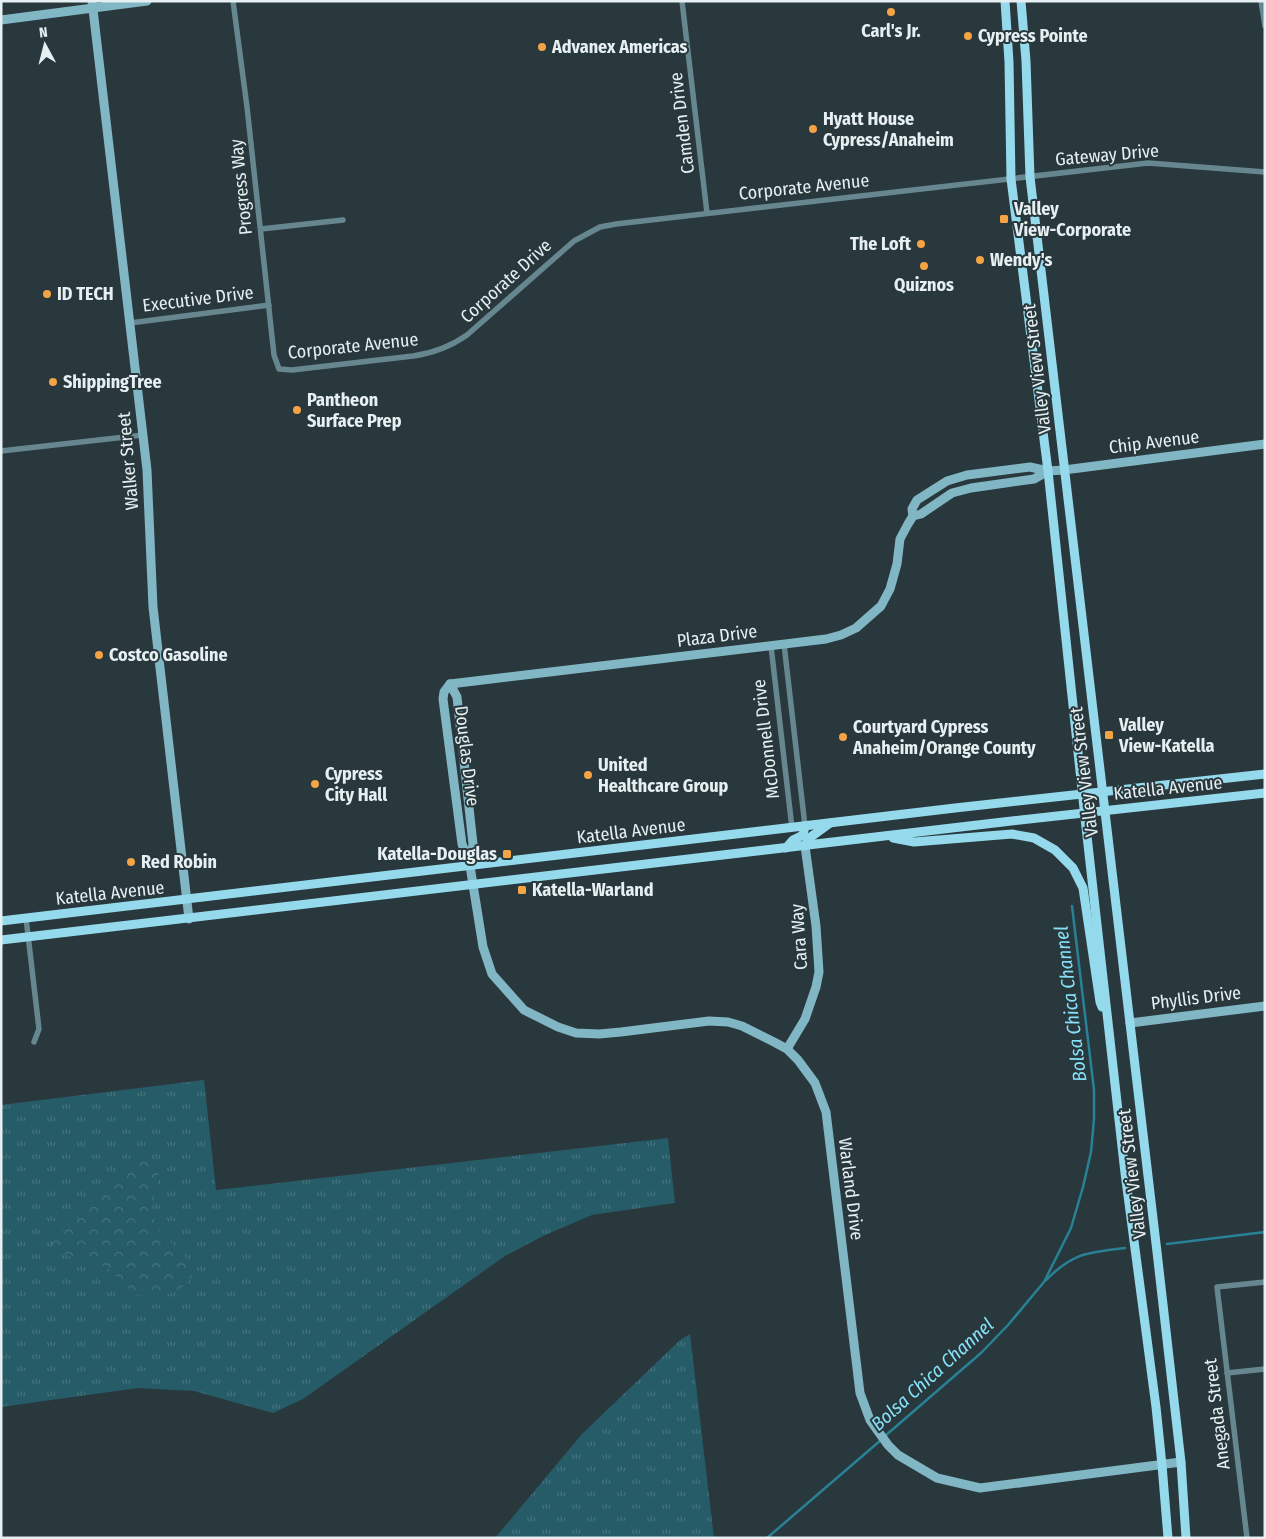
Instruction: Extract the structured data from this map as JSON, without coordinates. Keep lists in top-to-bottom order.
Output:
{
  "streets": {
    "main road": ["Valley View Street", "Katella Avenue"],
    "street": [
      "Camden Drive",
      "Gateway Drive",
      "Progress Way",
      "Corporate Avenue",
      "Corporate Drive",
      "Executive Drive",
      "Chip Avenue",
      "Walker Street",
      "Plaza Drive",
      "McDonnell Drive",
      "Douglas Drive",
      "Cara Way",
      "Phyllis Drive",
      "Warland Drive",
      "Anegada Street"
    ]
  },
  "crossings": [
    ["Camden Drive", "Corporate Avenue"],
    ["Gateway Drive", "Corporate Avenue"],
    ["Gateway Drive", "Valley View Street"],
    ["Progress Way", "Corporate Avenue"],
    ["Progress Way", "Executive Drive"],
    ["Corporate Avenue", "Corporate Drive"],
    ["Corporate Avenue", "Valley View Street"],
    ["Executive Drive", "Walker Street"],
    ["Valley View Street", "Chip Avenue"],
    ["Valley View Street", "Plaza Drive"],
    ["Valley View Street", "Katella Avenue"],
    ["Valley View Street", "Phyllis Drive"],
    ["Valley View Street", "Warland Drive"],
    ["Chip Avenue", "Plaza Drive"],
    ["Walker Street", "Katella Avenue"],
    ["Plaza Drive", "McDonnell Drive"],
    ["Plaza Drive", "Douglas Drive"],
    ["McDonnell Drive", "Katella Avenue"],
    ["Douglas Drive", "Katella Avenue"],
    ["Douglas Drive", "Warland Drive"],
    ["Katella Avenue", "Cara Way"],
    ["Katella Avenue", "Warland Drive"],
    ["Cara Way", "Warland Drive"]
  ],
  "water": ["Bolsa Chica Channel"],
  "places": {
    "other": [
      "Carl's Jr.",
      "Cypress Pointe",
      "Advanex Americas",
      "Hyatt House Cypress/Anaheim",
      "The Loft",
      "Wendy's",
      "Quiznos",
      "ID TECH",
      "ShippingTree",
      "Pantheon Surface Prep",
      "Costco Gasoline",
      "Courtyard Cypress Anaheim/Orange County",
      "United Healthcare Group",
      "Cypress City Hall",
      "Red Robin"
    ],
    "transit": [
      "Valley View-Corporate",
      "Valley View-Katella",
      "Katella-Douglas",
      "Katella-Warland"
    ]
  },
  "north": "top"
}
